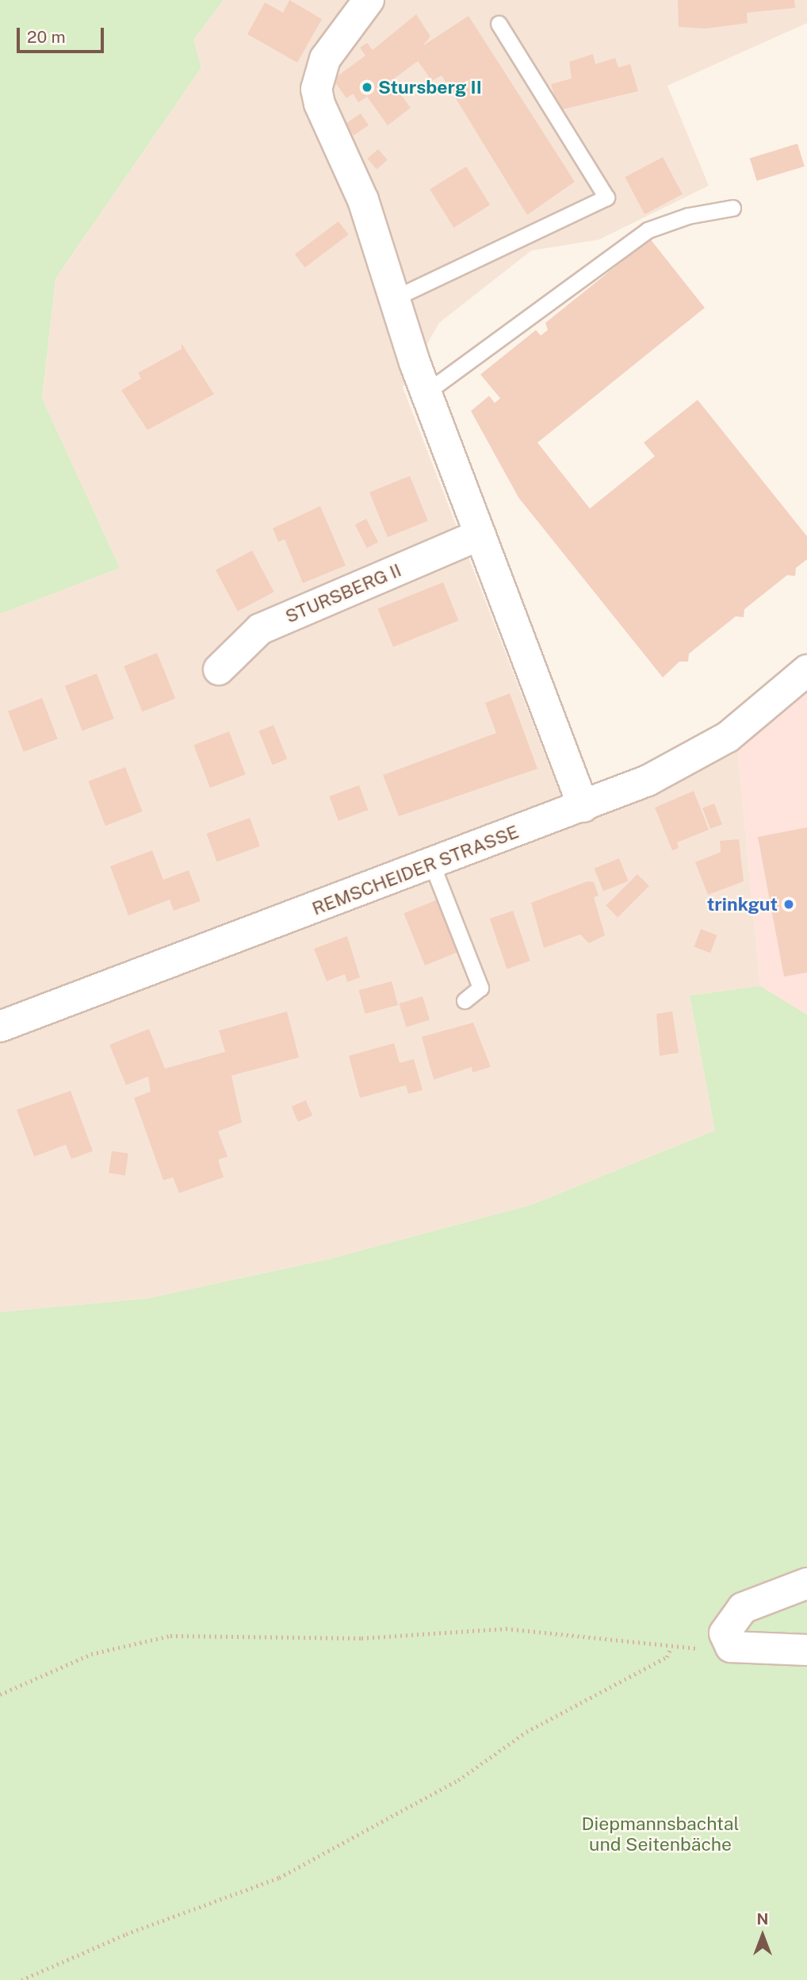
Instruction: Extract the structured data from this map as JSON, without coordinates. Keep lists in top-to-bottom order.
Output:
{
  "streets": {
    "street": ["STURSBERG II", "REMSCHEIDER STRASSE"]
  },
  "parks": ["Diepmannsbachtal und Seitenbäche"],
  "places": ["Stursberg II", "trinkgut"],
  "scale_bar": "20 m",
  "north": "top"
}
